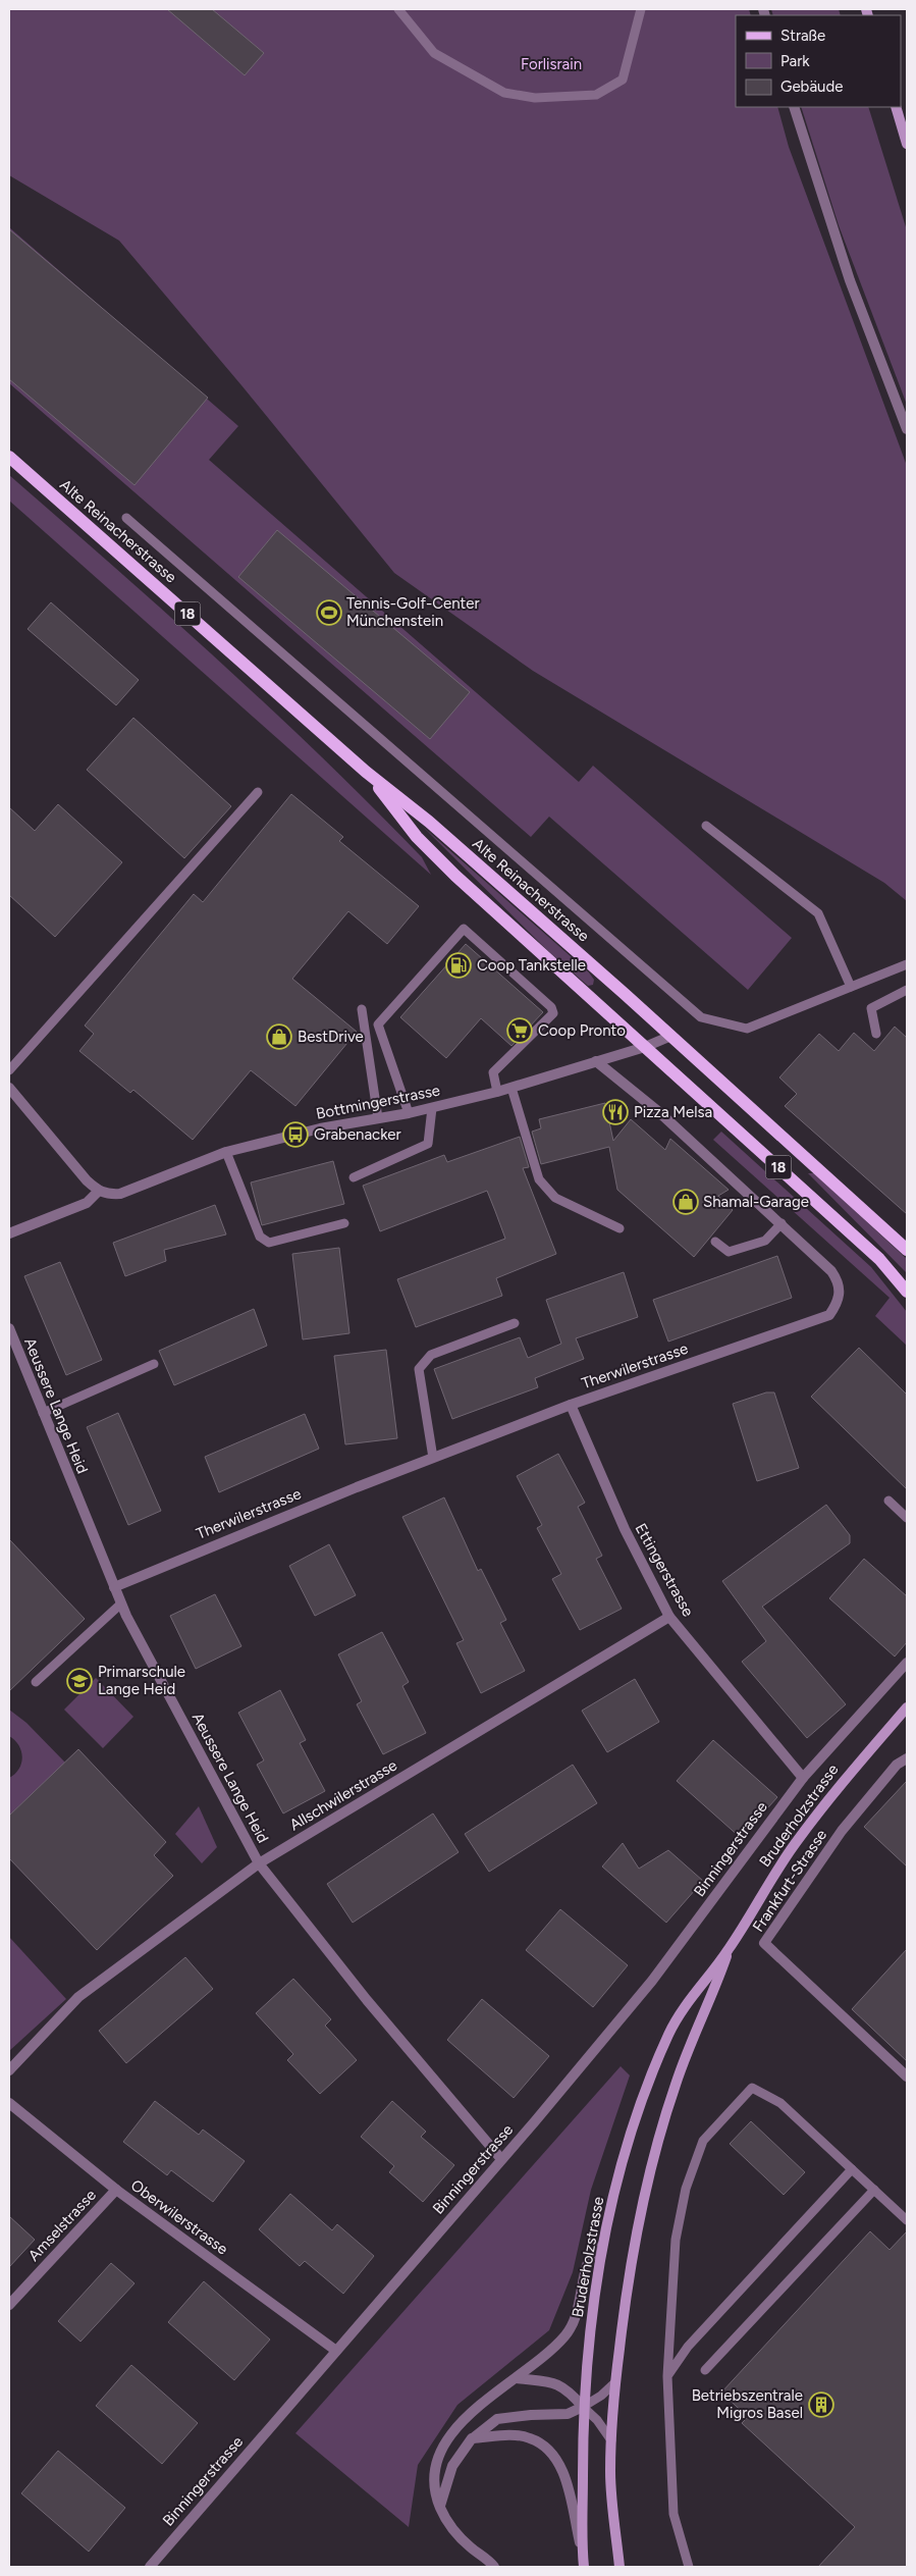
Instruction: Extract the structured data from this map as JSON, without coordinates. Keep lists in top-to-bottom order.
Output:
{
  "streets": {
    "main road": ["Alte Reinacherstrasse", "18", "Bruderholzstrasse"],
    "street": [
      "Bottmingerstrasse",
      "Therwilerstrasse",
      "Aeussere Lange Heid",
      "Ettingerstrasse",
      "Allschwilerstrasse",
      "Binningerstrasse",
      "Frankfurt-Strasse",
      "Oberwilerstrasse",
      "Amselstrasse"
    ]
  },
  "crossings": [
    ["Alte Reinacherstrasse", "Bottmingerstrasse"],
    ["Bottmingerstrasse", "Therwilerstrasse"],
    ["Therwilerstrasse", "Aeussere Lange Heid"],
    ["Therwilerstrasse", "Ettingerstrasse"],
    ["Aeussere Lange Heid", "Allschwilerstrasse"],
    ["Aeussere Lange Heid", "Binningerstrasse"],
    ["Ettingerstrasse", "Allschwilerstrasse"],
    ["Ettingerstrasse", "Binningerstrasse"],
    ["Binningerstrasse", "Oberwilerstrasse"],
    ["Oberwilerstrasse", "Amselstrasse"]
  ],
  "parks": ["Forlisrain"],
  "places": {
    "sports": ["Tennis-Golf-Center Münchenstein"],
    "fuel station": ["Coop Tankstelle"],
    "supermarket": ["Coop Pronto"],
    "shop": ["BestDrive", "Shamal-Garage"],
    "restaurant": ["Pizza Melsa"],
    "bus stop": ["Grabenacker"],
    "school or university": ["Primarschule Lange Heid"],
    "building": ["Betriebszentrale Migros Basel"]
  },
  "legend": ["Straße", "Park", "Gebäude"]
}
